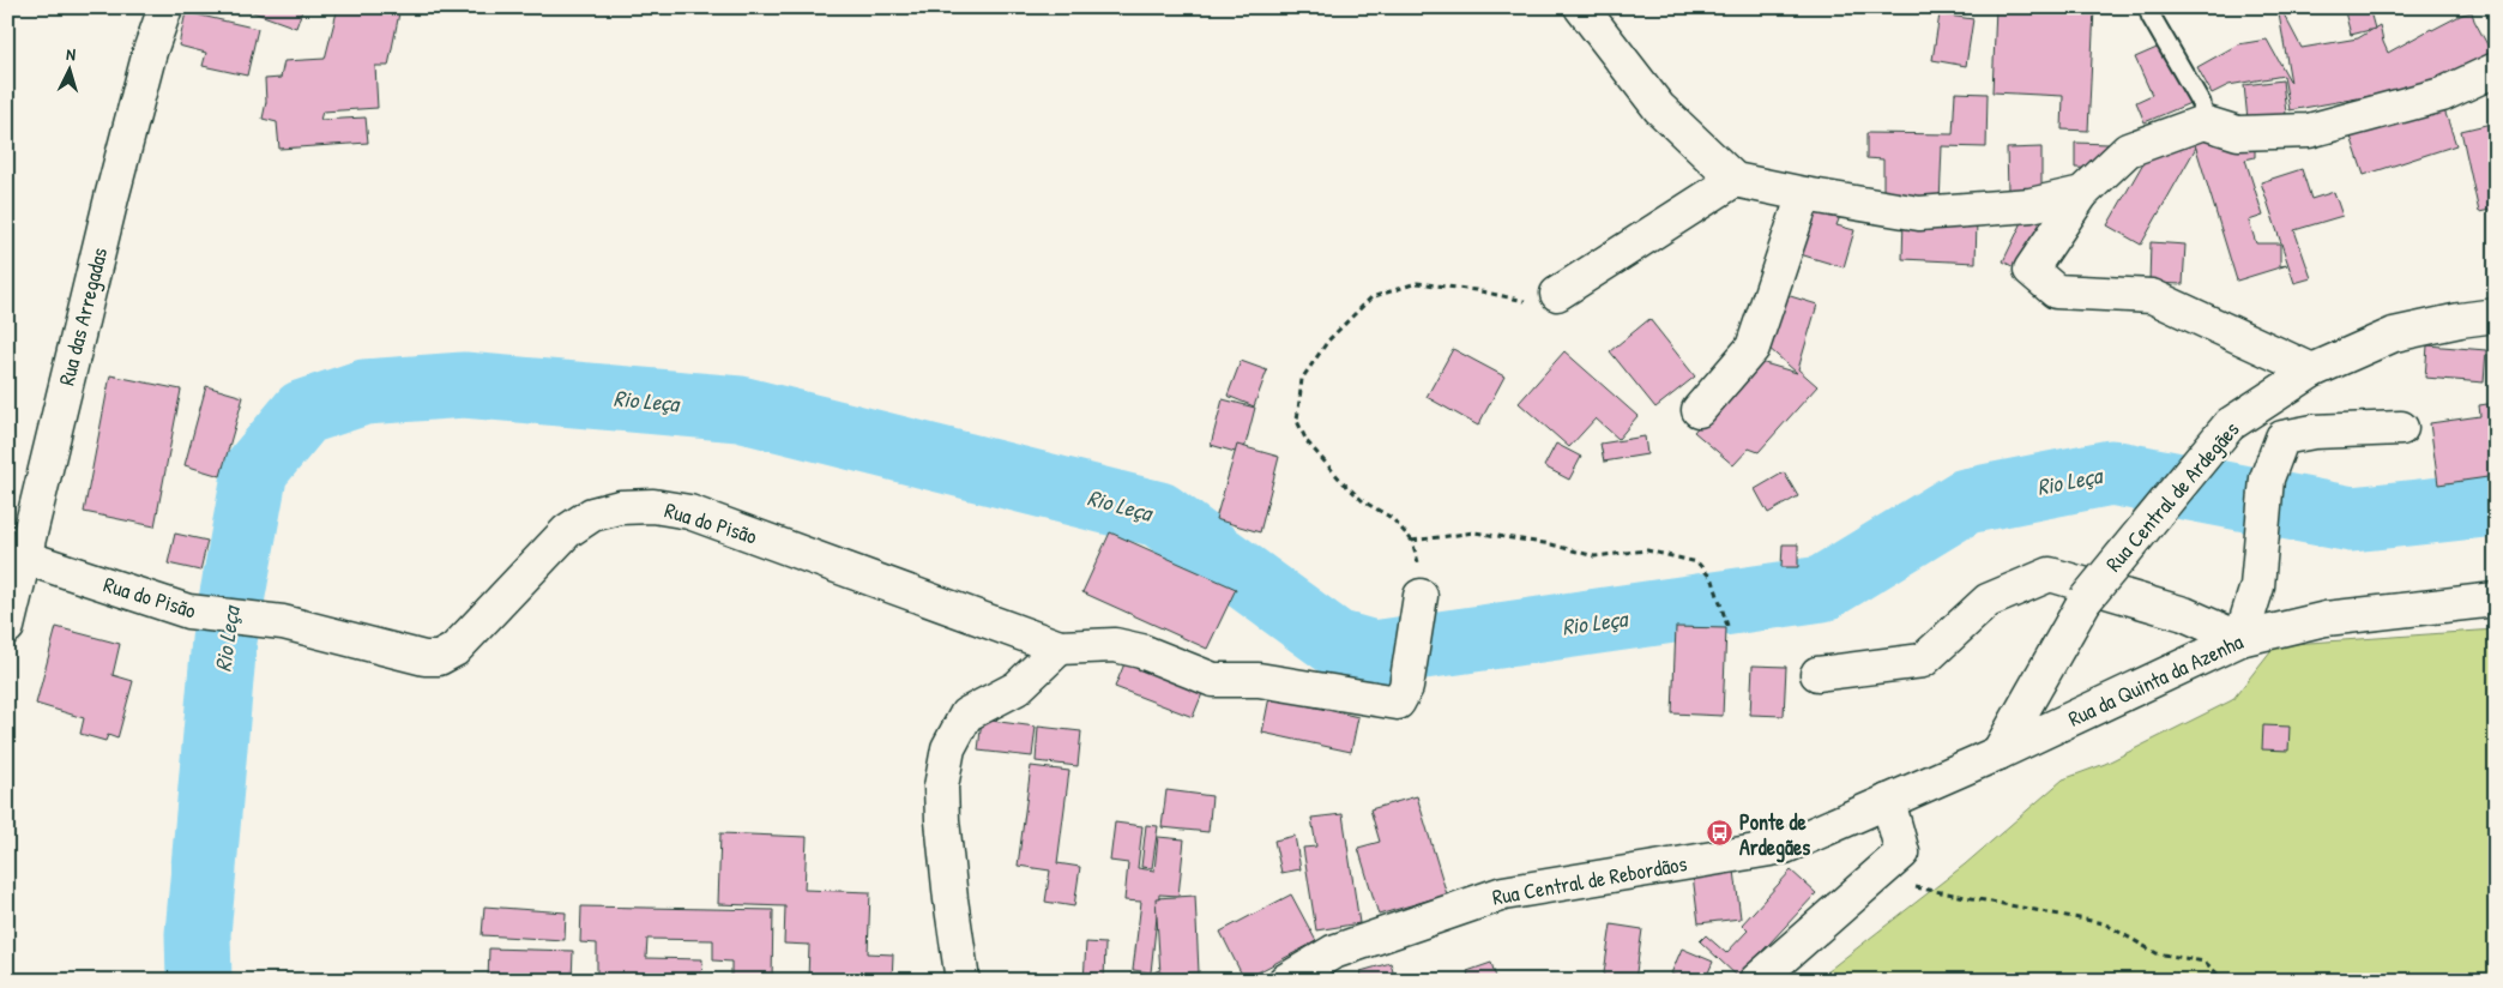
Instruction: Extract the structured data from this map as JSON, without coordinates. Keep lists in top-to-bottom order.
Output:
{
  "streets": {
    "street": [
      "Rua das Arregadas",
      "Rua Central de Ardegães",
      "Rua do Pisão",
      "Rua da Quinta da Azenha",
      "Rua Central de Rebordãos"
    ]
  },
  "crossings": [
    ["Rua das Arregadas", "Rua do Pisão"],
    ["Rua Central de Ardegães", "Rua da Quinta da Azenha"],
    ["Rua Central de Ardegães", "Rua Central de Rebordãos"],
    ["Rua da Quinta da Azenha", "Rua Central de Rebordãos"]
  ],
  "water": ["Rio Leça"],
  "places": {
    "bus stop": ["Ponte de Ardegães"]
  },
  "north": "top"
}
